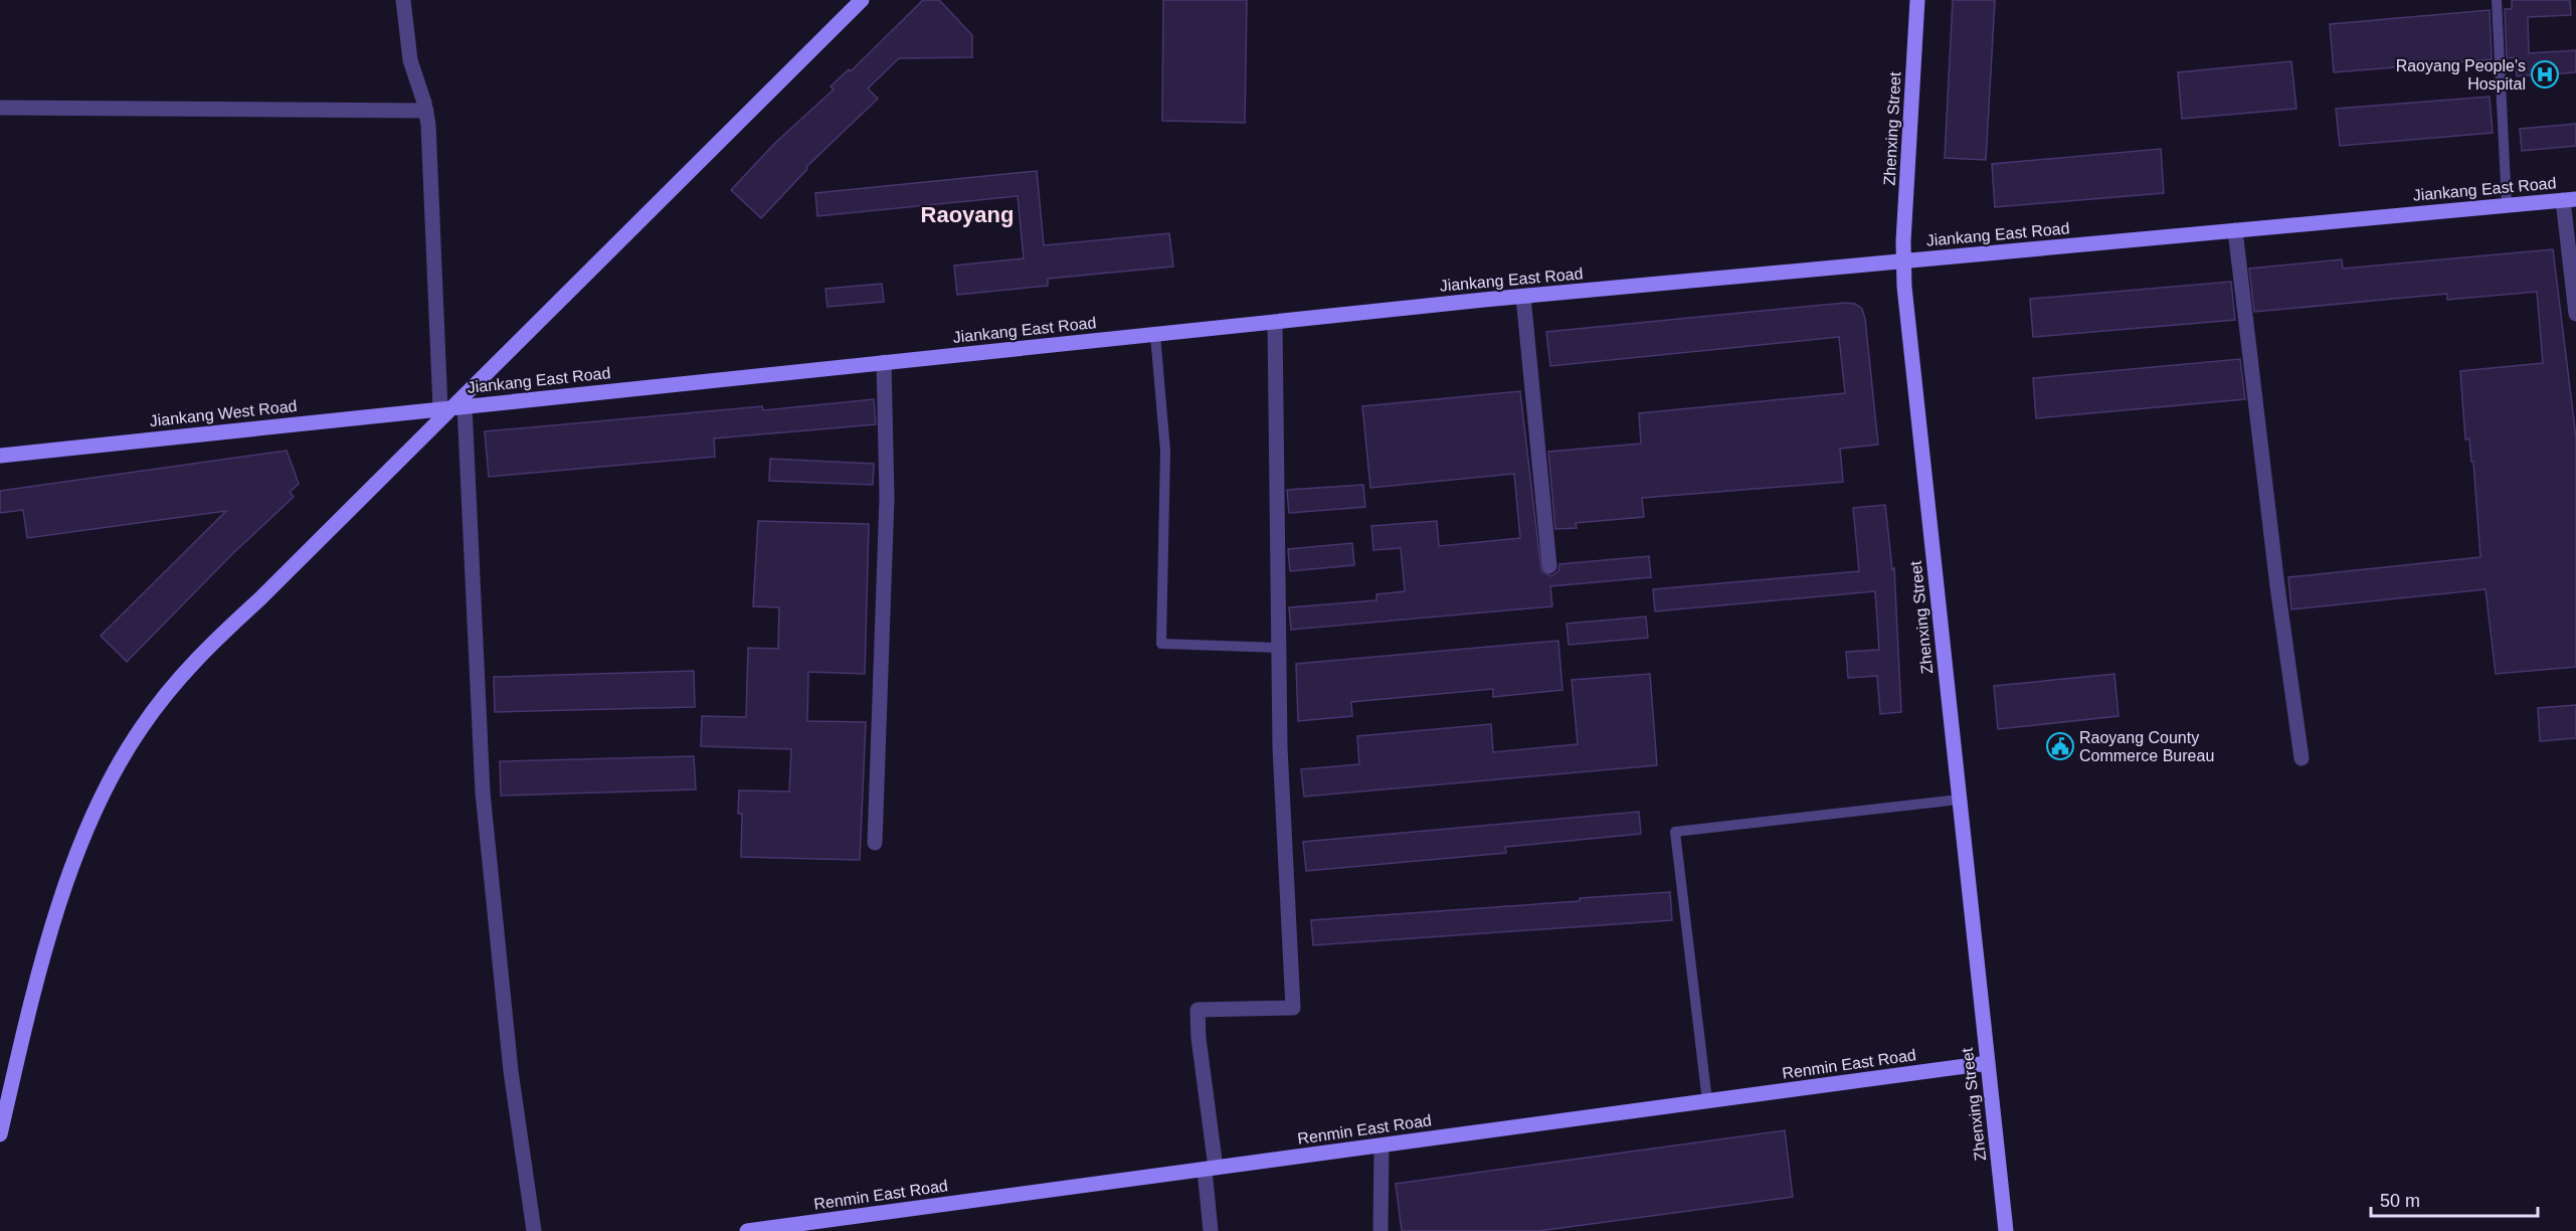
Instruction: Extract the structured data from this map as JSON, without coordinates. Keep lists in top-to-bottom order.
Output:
{
  "streets": {
    "street": [
      "Zhenxing Street",
      "Jiankang East Road",
      "Jiankang West Road",
      "Renmin East Road"
    ]
  },
  "crossings": [
    ["Zhenxing Street", "Jiankang East Road"],
    ["Zhenxing Street", "Renmin East Road"],
    ["Jiankang East Road", "Jiankang West Road"]
  ],
  "districts": ["Raoyang"],
  "places": {
    "hospital": ["Raoyang People's Hospital"],
    "public building": ["Raoyang County Commerce Bureau"]
  },
  "scale_bar": "50 m"
}
